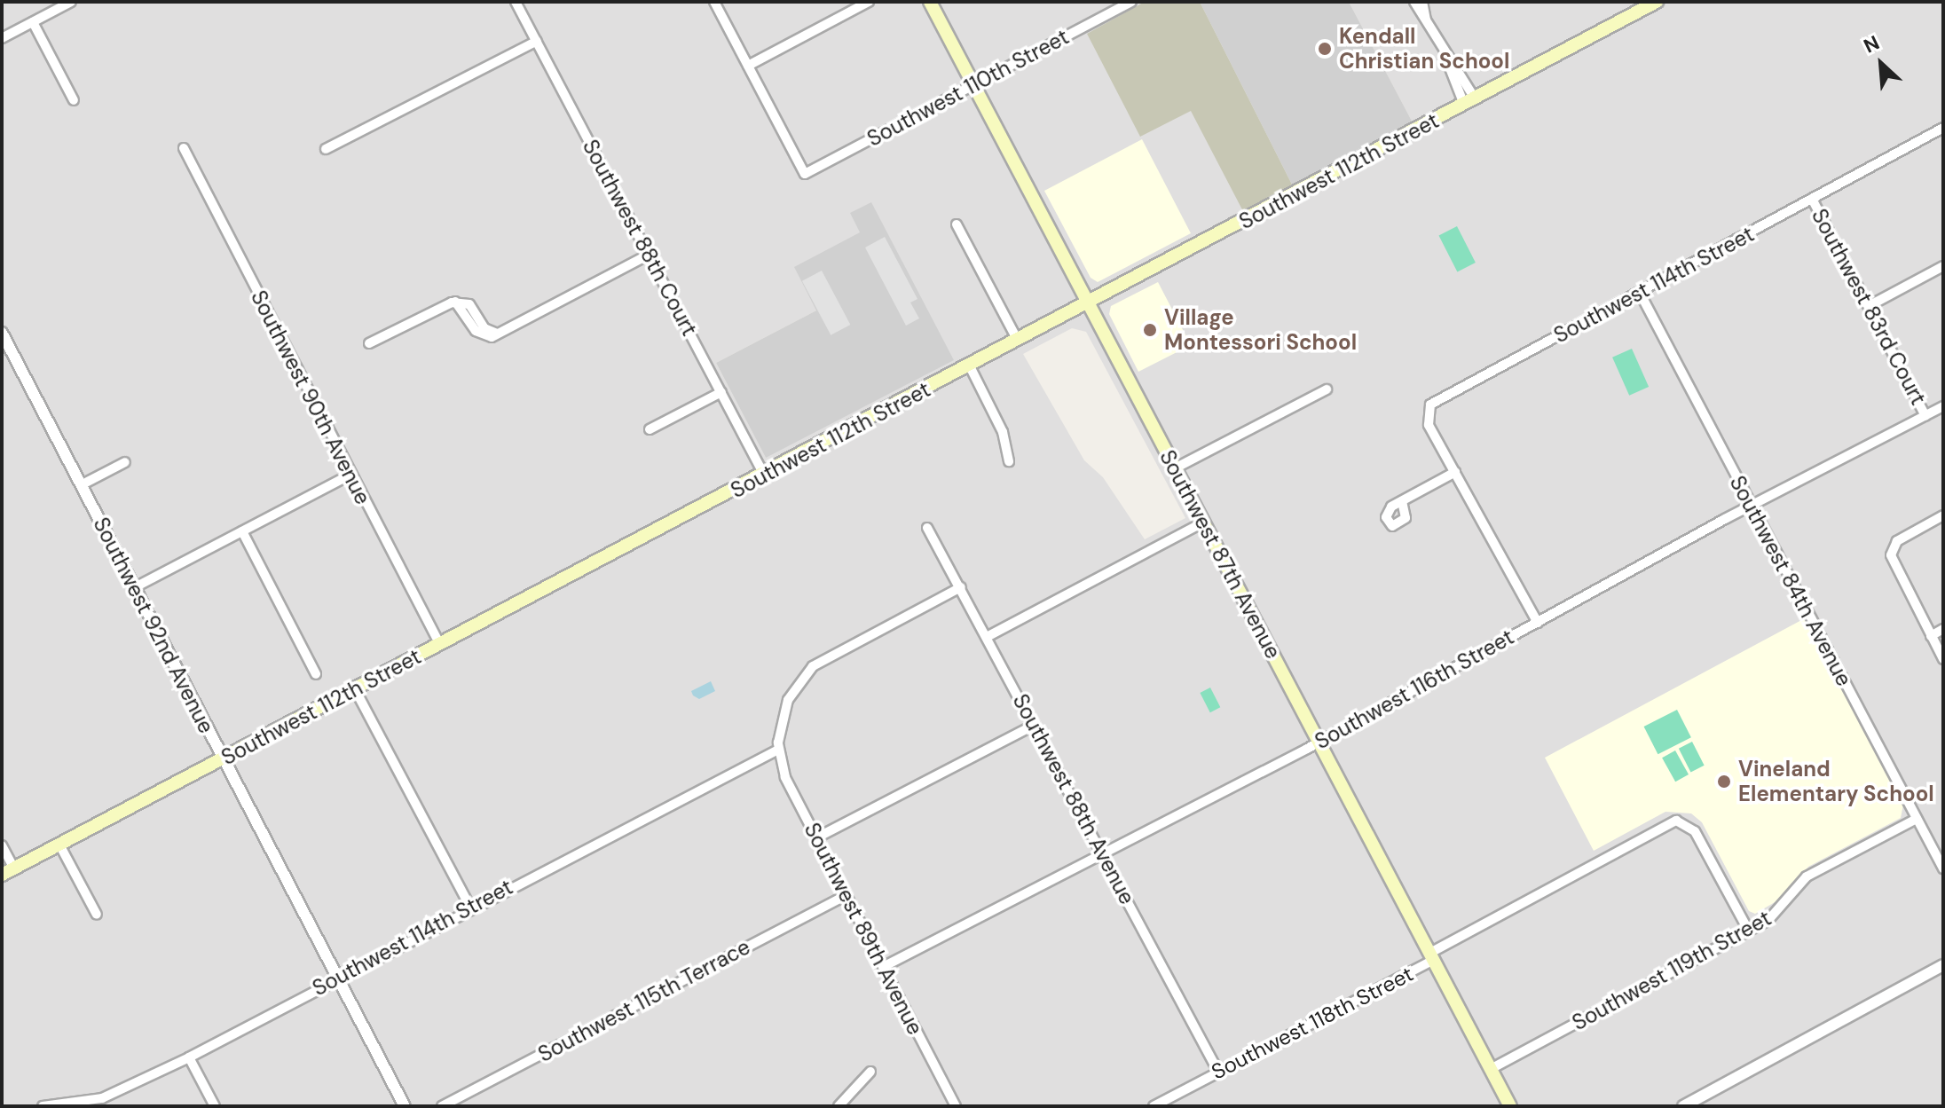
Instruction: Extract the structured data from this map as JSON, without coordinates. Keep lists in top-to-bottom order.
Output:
{
  "streets": {
    "main road": ["Southwest 112th Street", "Southwest 87th Avenue"],
    "street": [
      "Southwest 110th Street",
      "Southwest 88th Court",
      "Southwest 114th Street",
      "Southwest 83rd Court",
      "Southwest 90th Avenue",
      "Southwest 84th Avenue",
      "Southwest 92nd Avenue",
      "Southwest 116th Street",
      "Southwest 88th Avenue",
      "Southwest 89th Avenue",
      "Southwest 119th Street",
      "Southwest 115th Terrace",
      "Southwest 118th Street"
    ]
  },
  "crossings": [
    ["Southwest 110th Street", "Southwest 87th Avenue"],
    ["Southwest 112th Street", "Southwest 88th Court"],
    ["Southwest 112th Street", "Southwest 90th Avenue"],
    ["Southwest 112th Street", "Southwest 87th Avenue"],
    ["Southwest 112th Street", "Southwest 92nd Avenue"],
    ["Southwest 114th Street", "Southwest 83rd Court"],
    ["Southwest 114th Street", "Southwest 84th Avenue"],
    ["Southwest 114th Street", "Southwest 92nd Avenue"],
    ["Southwest 114th Street", "Southwest 116th Street"],
    ["Southwest 114th Street", "Southwest 89th Avenue"],
    ["Southwest 83rd Court", "Southwest 116th Street"],
    ["Southwest 87th Avenue", "Southwest 116th Street"],
    ["Southwest 87th Avenue", "Southwest 119th Street"],
    ["Southwest 87th Avenue", "Southwest 118th Street"],
    ["Southwest 84th Avenue", "Southwest 116th Street"],
    ["Southwest 84th Avenue", "Southwest 119th Street"],
    ["Southwest 116th Street", "Southwest 88th Avenue"],
    ["Southwest 116th Street", "Southwest 89th Avenue"],
    ["Southwest 88th Avenue", "Southwest 118th Street"],
    ["Southwest 89th Avenue", "Southwest 115th Terrace"],
    ["Southwest 119th Street", "Southwest 118th Street"]
  ],
  "places": ["Kendall Christian School", "Village Montessori School", "Vineland Elementary School"],
  "north": "top left"
}
